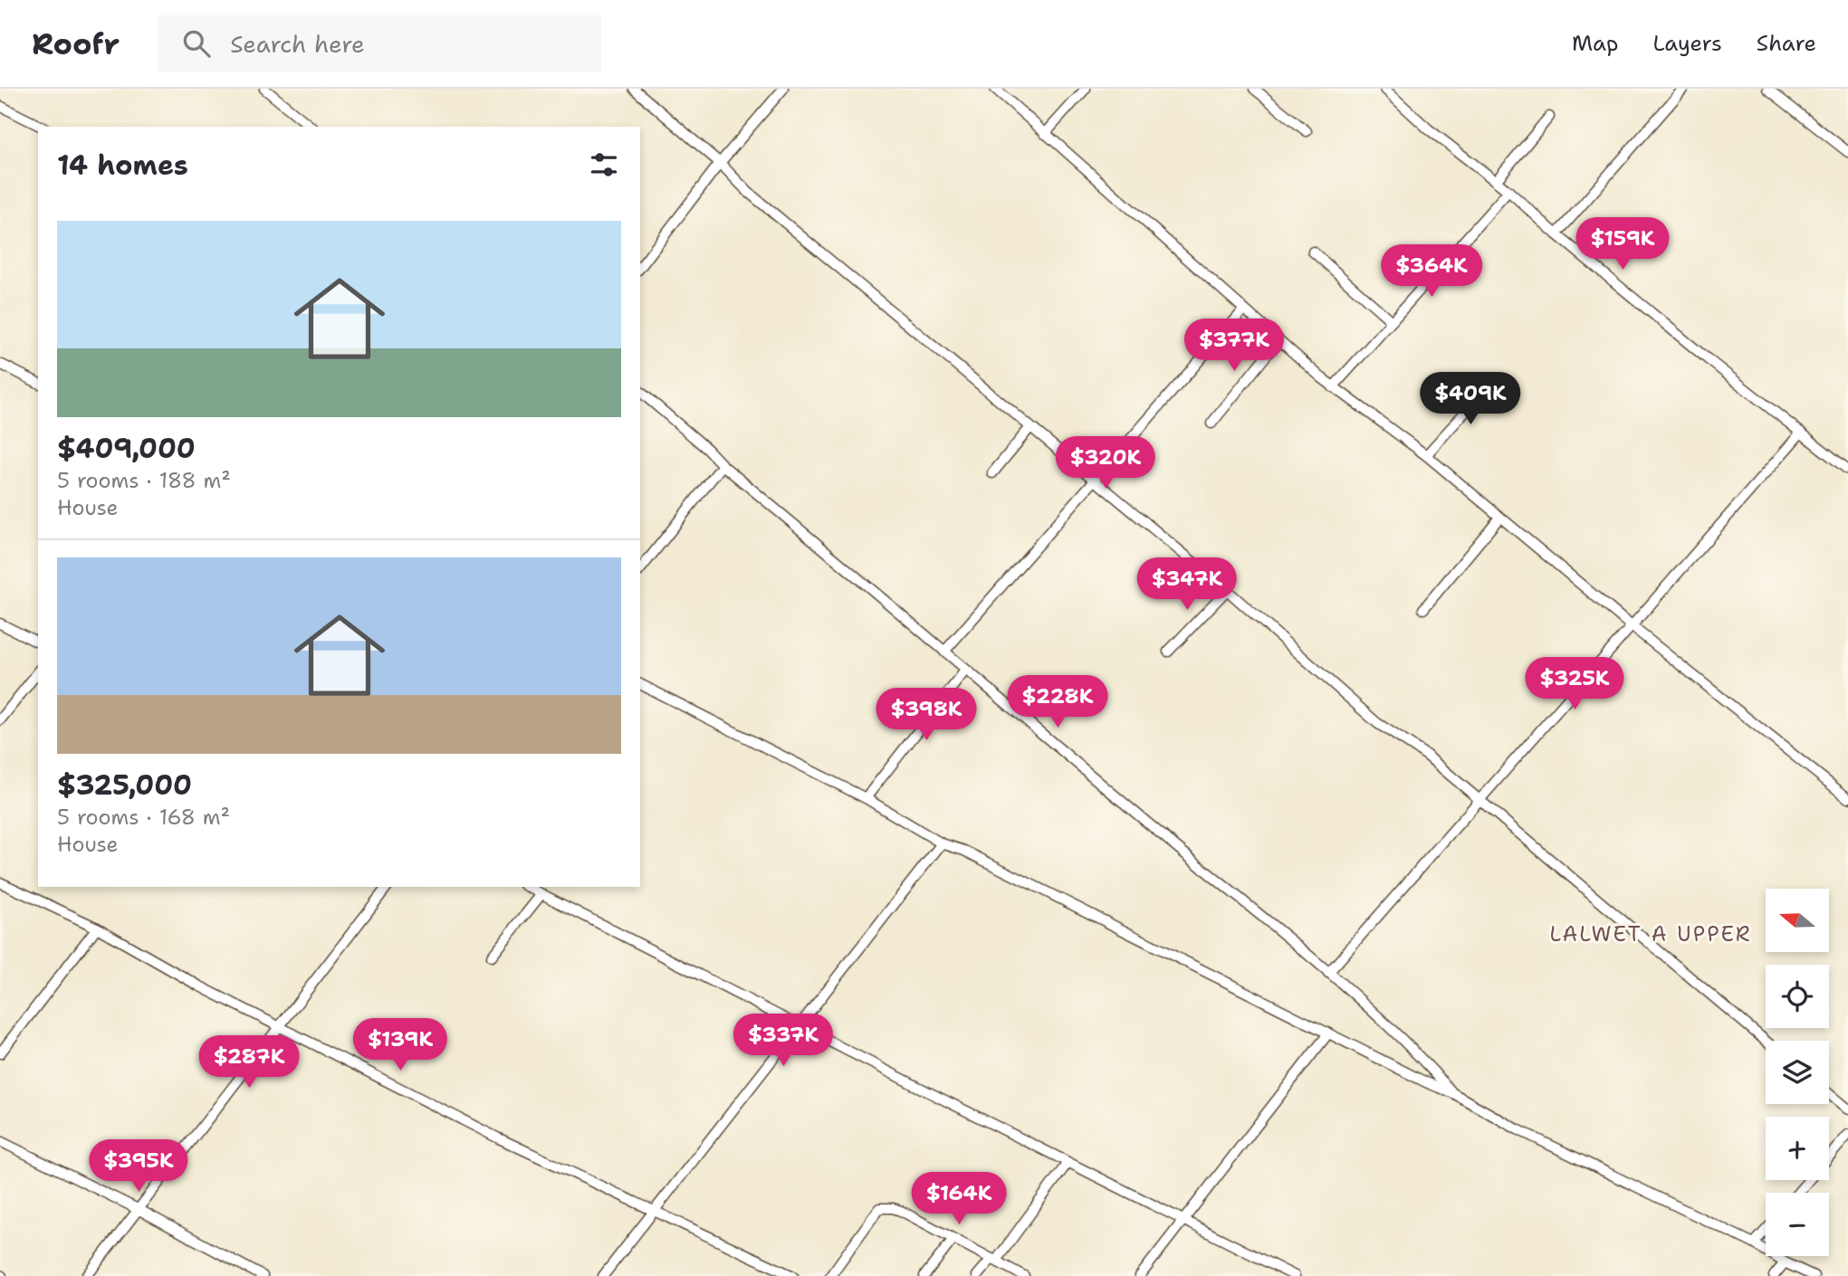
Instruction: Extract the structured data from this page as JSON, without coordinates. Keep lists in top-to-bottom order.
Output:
{
  "districts": ["LALWET A UPPER"],
  "north": "left",
  "page": {
    "header": "Roofr",
    "search": "Search here",
    "nav": ["Map", "Layers", "Share"],
    "heading": "14 homes",
    "list": [
      {
        "name": "$409,000",
        "note": "5 rooms · 188 m² · House"
      },
      {
        "name": "$325,000",
        "note": "5 rooms · 168 m² · House"
      }
    ],
    "price": [
      "$159K",
      "$364K",
      "$377K",
      "$409K",
      "$320K",
      "$347K",
      "$325K",
      "$228K",
      "$398K",
      "$337K",
      "$139K",
      "$287K",
      "$395K",
      "$164K"
    ],
    "map_buttons": ["+", "−"]
  }
}
